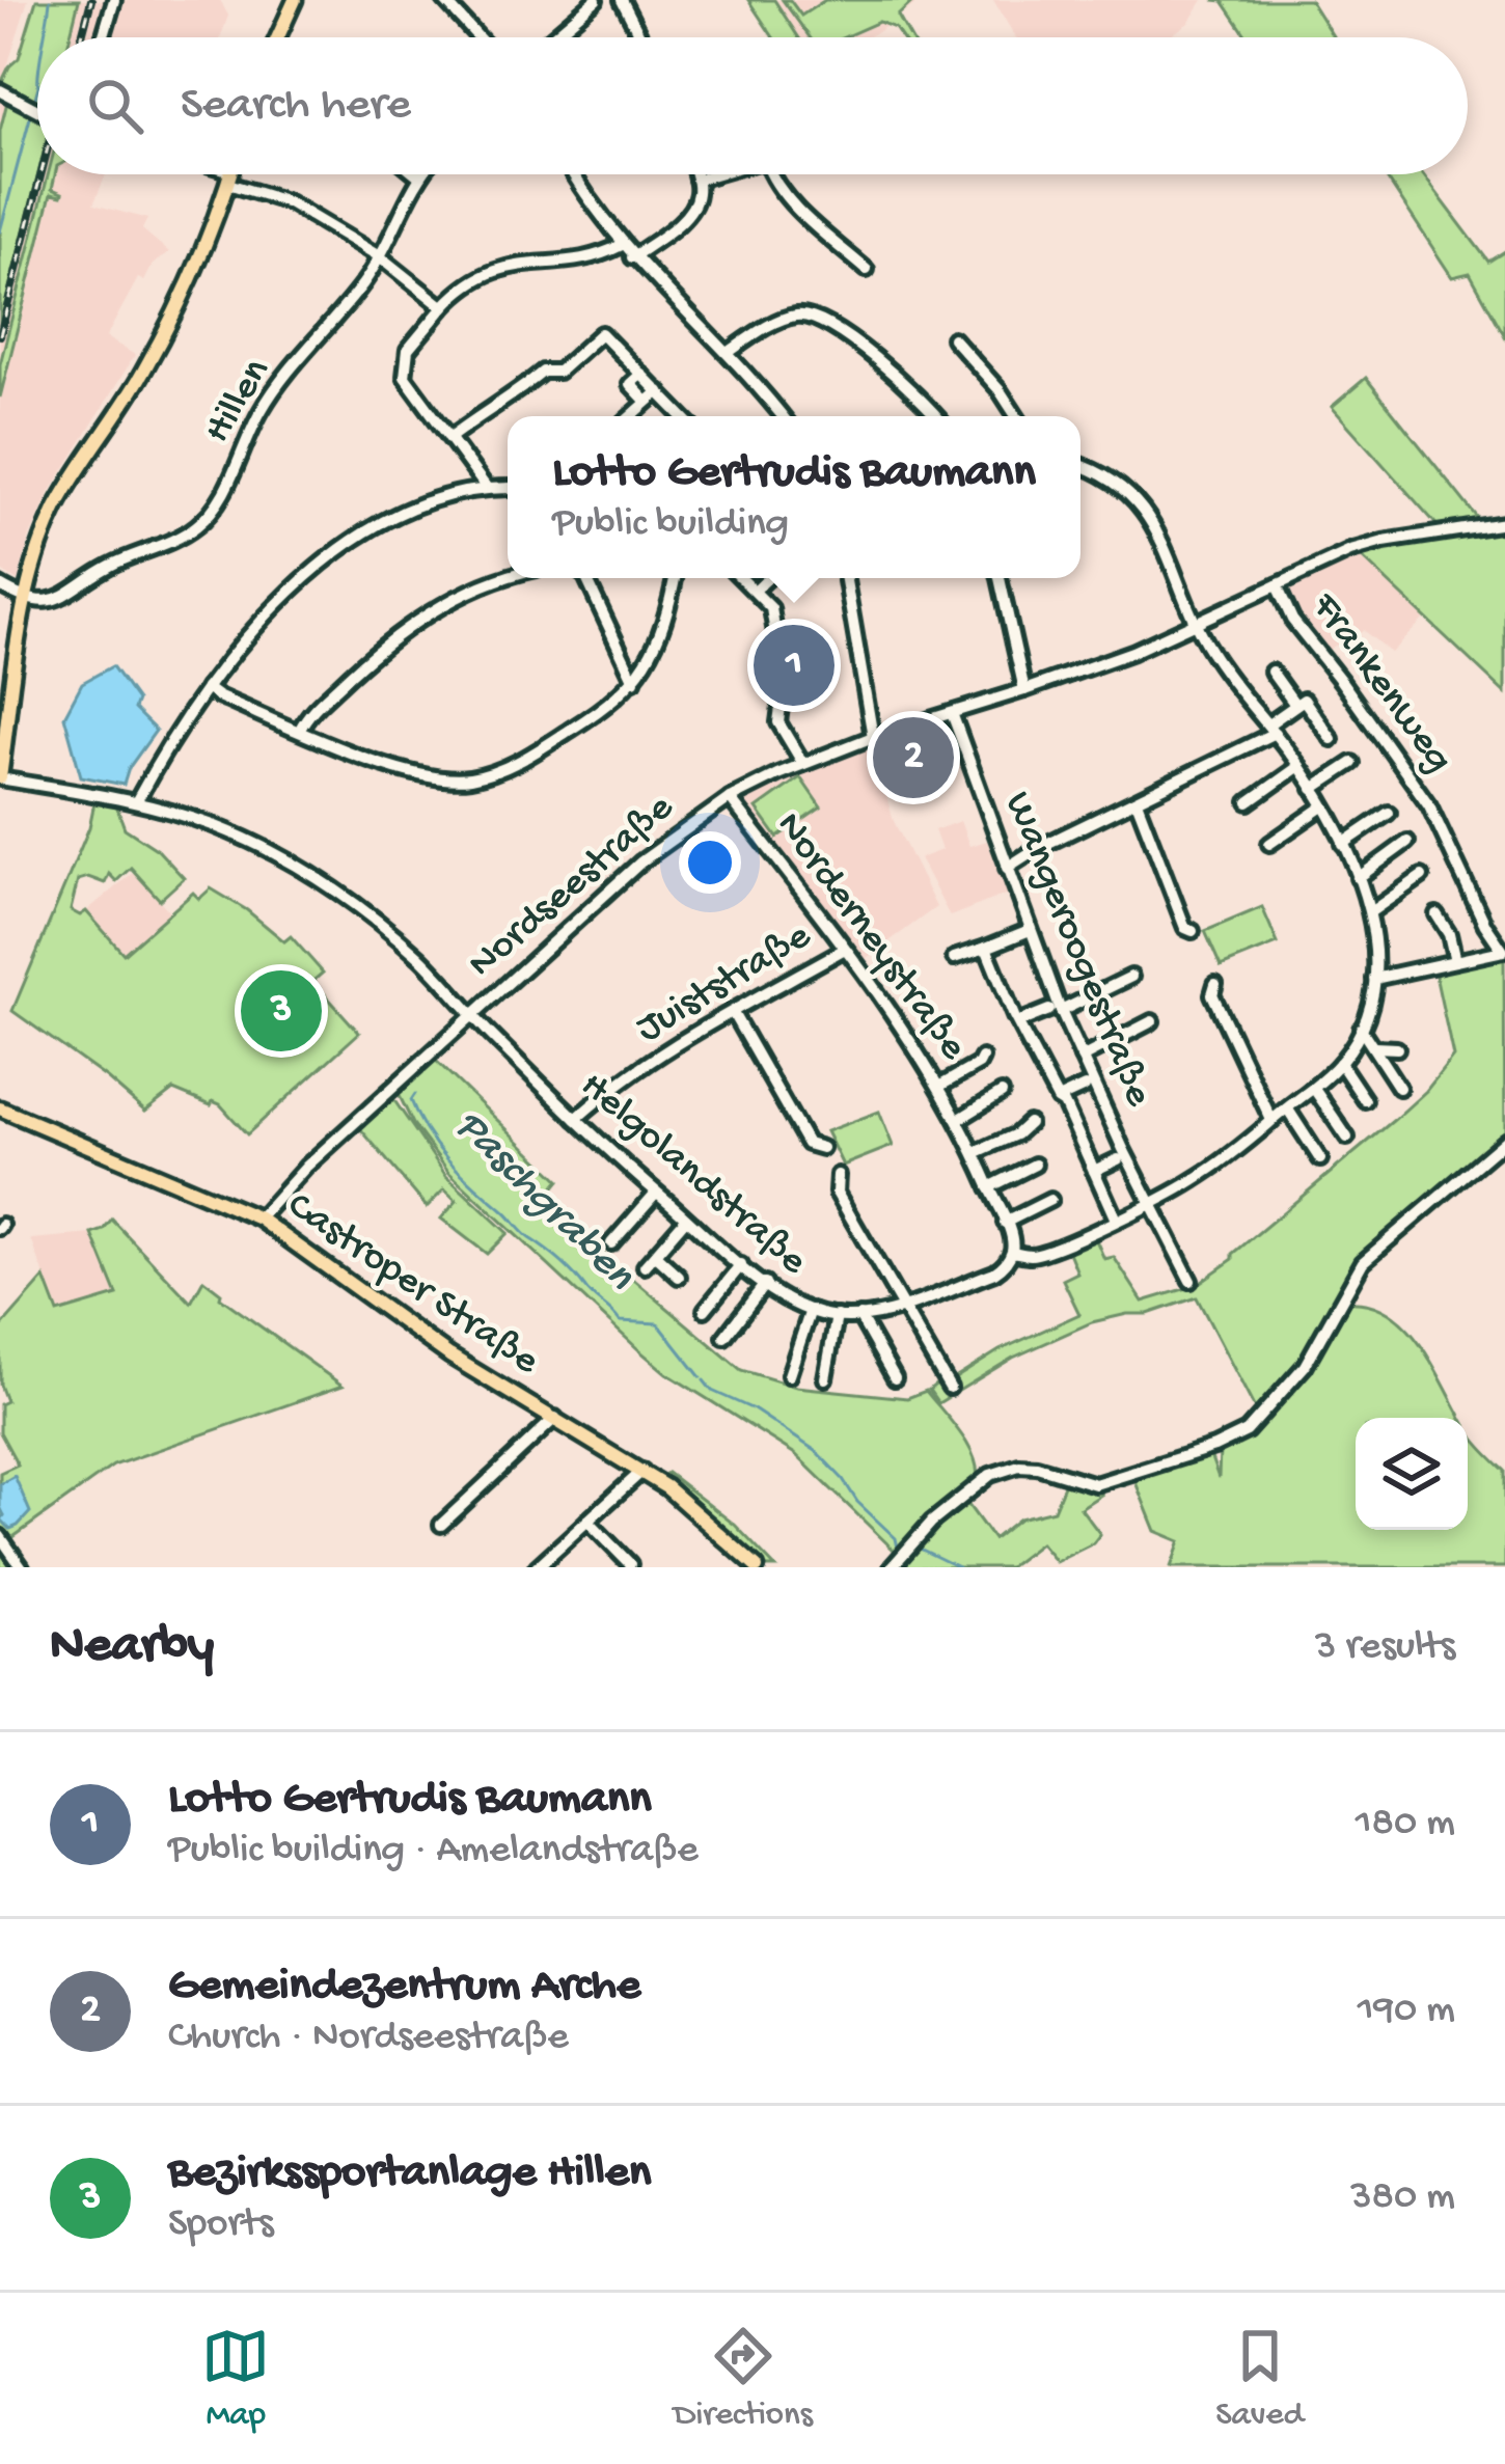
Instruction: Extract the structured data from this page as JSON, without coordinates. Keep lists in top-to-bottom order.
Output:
{
  "streets": {
    "main road": ["Castroper Straße"],
    "street": [
      "Hillen",
      "Frankenweg",
      "Nordseestraße",
      "Norderneystraße",
      "Wangeroogestraße",
      "Juiststraße",
      "Helgolandstraße"
    ]
  },
  "crossings": [
    ["Frankenweg", "Nordseestraße"],
    ["Nordseestraße", "Norderneystraße"],
    ["Nordseestraße", "Wangeroogestraße"],
    ["Nordseestraße", "Helgolandstraße"],
    ["Nordseestraße", "Castroper Straße"],
    ["Norderneystraße", "Juiststraße"],
    ["Juiststraße", "Helgolandstraße"]
  ],
  "water": ["Paschgraben"],
  "page": {
    "search": "Search here",
    "popup": ["Lotto Gertrudis Baumann", "Public building"],
    "pins": ["1", "2", "3"],
    "heading": ["Nearby", "3 results"],
    "list": [
      {
        "mark": "1",
        "name": "Lotto Gertrudis Baumann",
        "note": "Public building · Amelandstraße",
        "value": "180 m"
      },
      {
        "mark": "2",
        "name": "Gemeindezentrum Arche",
        "note": "Church · Nordseestraße",
        "value": "190 m"
      },
      {
        "mark": "3",
        "name": "Bezirkssportanlage Hillen",
        "note": "Sports",
        "value": "380 m"
      }
    ],
    "nav": ["Map", "Directions", "Saved"]
  }
}
